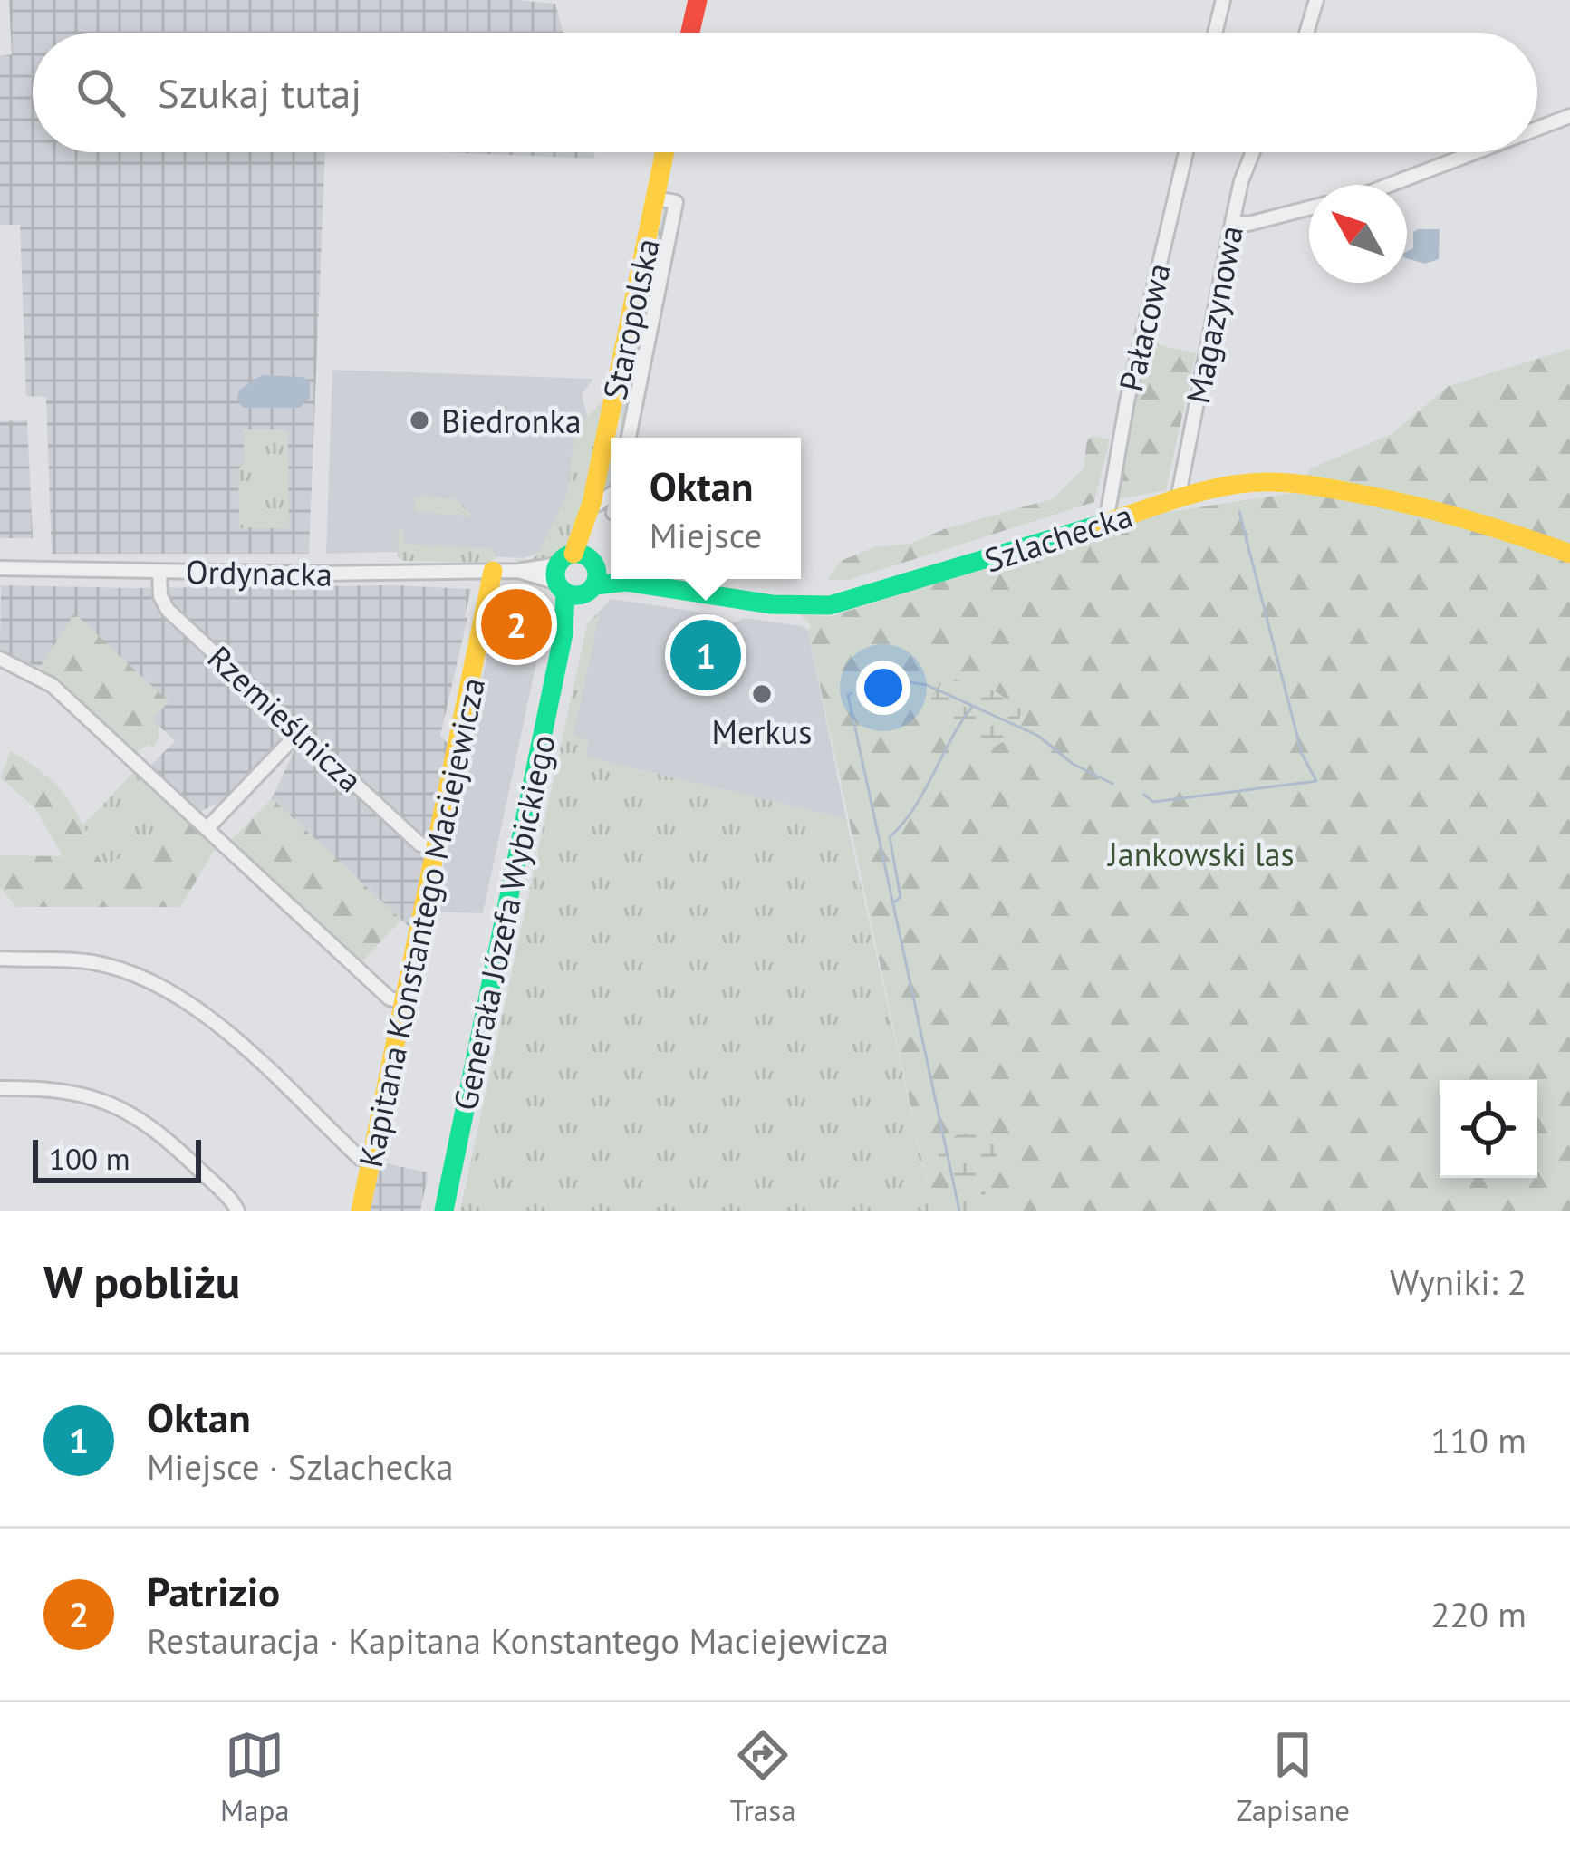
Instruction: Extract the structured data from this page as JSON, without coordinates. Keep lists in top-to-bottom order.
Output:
{
  "streets": {
    "street": [
      "Magazynowa",
      "Staropolska",
      "Pałacowa",
      "Szlachecka",
      "Ordynacka",
      "Rzemieślnicza",
      "Kapitana Konstantego Maciejewicza",
      "Generała Józefa Wybickiego"
    ]
  },
  "crossings": [
    ["Magazynowa", "Szlachecka"],
    ["Staropolska", "Szlachecka"],
    ["Staropolska", "Ordynacka"],
    ["Staropolska", "Generała Józefa Wybickiego"],
    ["Pałacowa", "Szlachecka"],
    ["Szlachecka", "Ordynacka"],
    ["Szlachecka", "Generała Józefa Wybickiego"],
    ["Ordynacka", "Rzemieślnicza"],
    ["Ordynacka", "Kapitana Konstantego Maciejewicza"],
    ["Ordynacka", "Generała Józefa Wybickiego"],
    ["Rzemieślnicza", "Kapitana Konstantego Maciejewicza"]
  ],
  "parks": ["Jankowski las"],
  "places": ["Biedronka", "Merkus"],
  "scale_bar": "100 m",
  "north": "top left",
  "page": {
    "search": "Szukaj tutaj",
    "popup": ["Oktan", "Miejsce"],
    "pins": ["2", "1"],
    "scale": "100 m",
    "heading": ["W pobliżu", "Wyniki: 2"],
    "list": [
      {
        "mark": "1",
        "name": "Oktan",
        "note": "Miejsce · Szlachecka",
        "value": "110 m"
      },
      {
        "mark": "2",
        "name": "Patrizio",
        "note": "Restauracja · Kapitana Konstantego Maciejewicza",
        "value": "220 m"
      }
    ],
    "nav": ["Mapa", "Trasa", "Zapisane"]
  }
}
